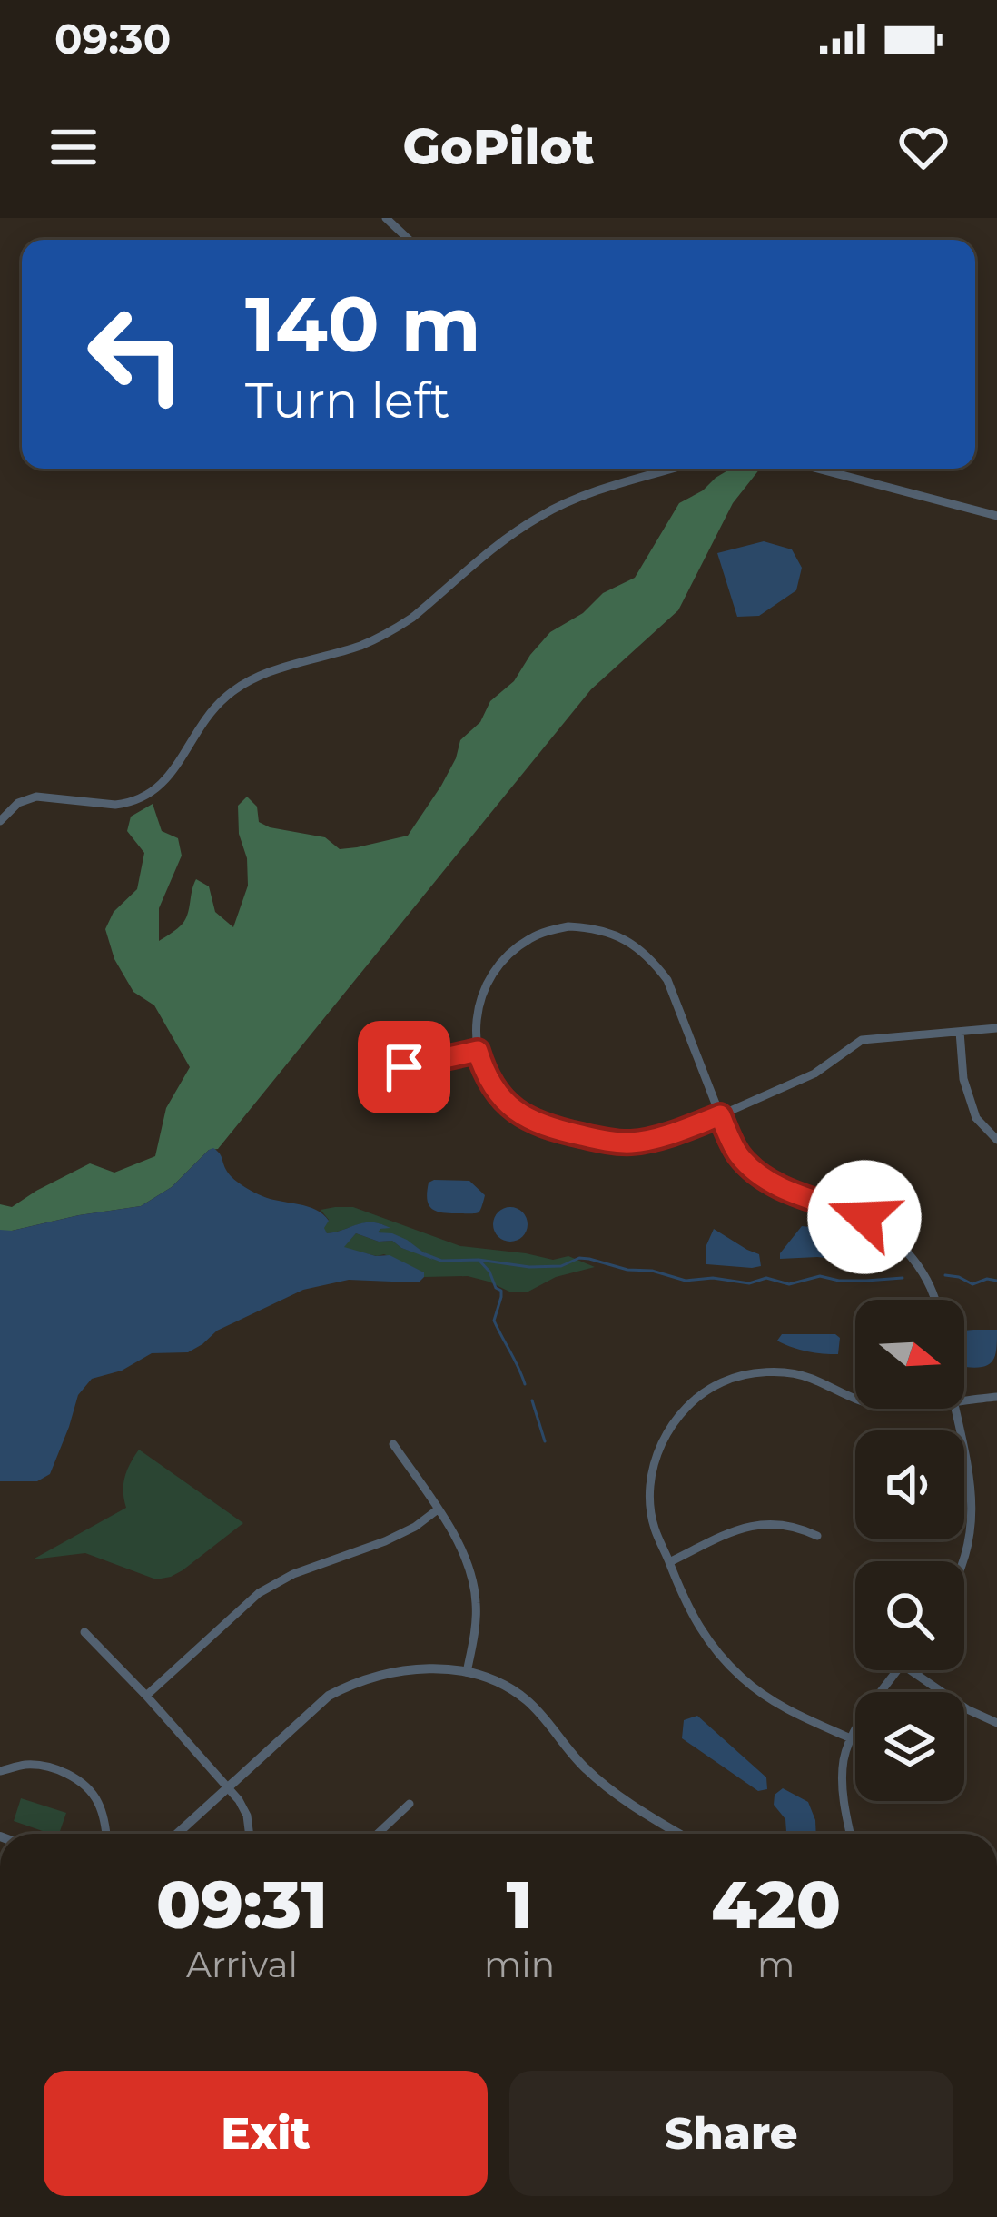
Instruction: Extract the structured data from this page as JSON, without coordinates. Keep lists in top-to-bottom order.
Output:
{
  "north": "right",
  "page": {
    "status": "09:30",
    "header": "GoPilot",
    "turn": ["140 m", "Turn left"],
    "eta": [
      "09:31",
      "Arrival",
      "1",
      "min",
      "420",
      "m"
    ],
    "buttons": ["Exit", "Share"]
  }
}
